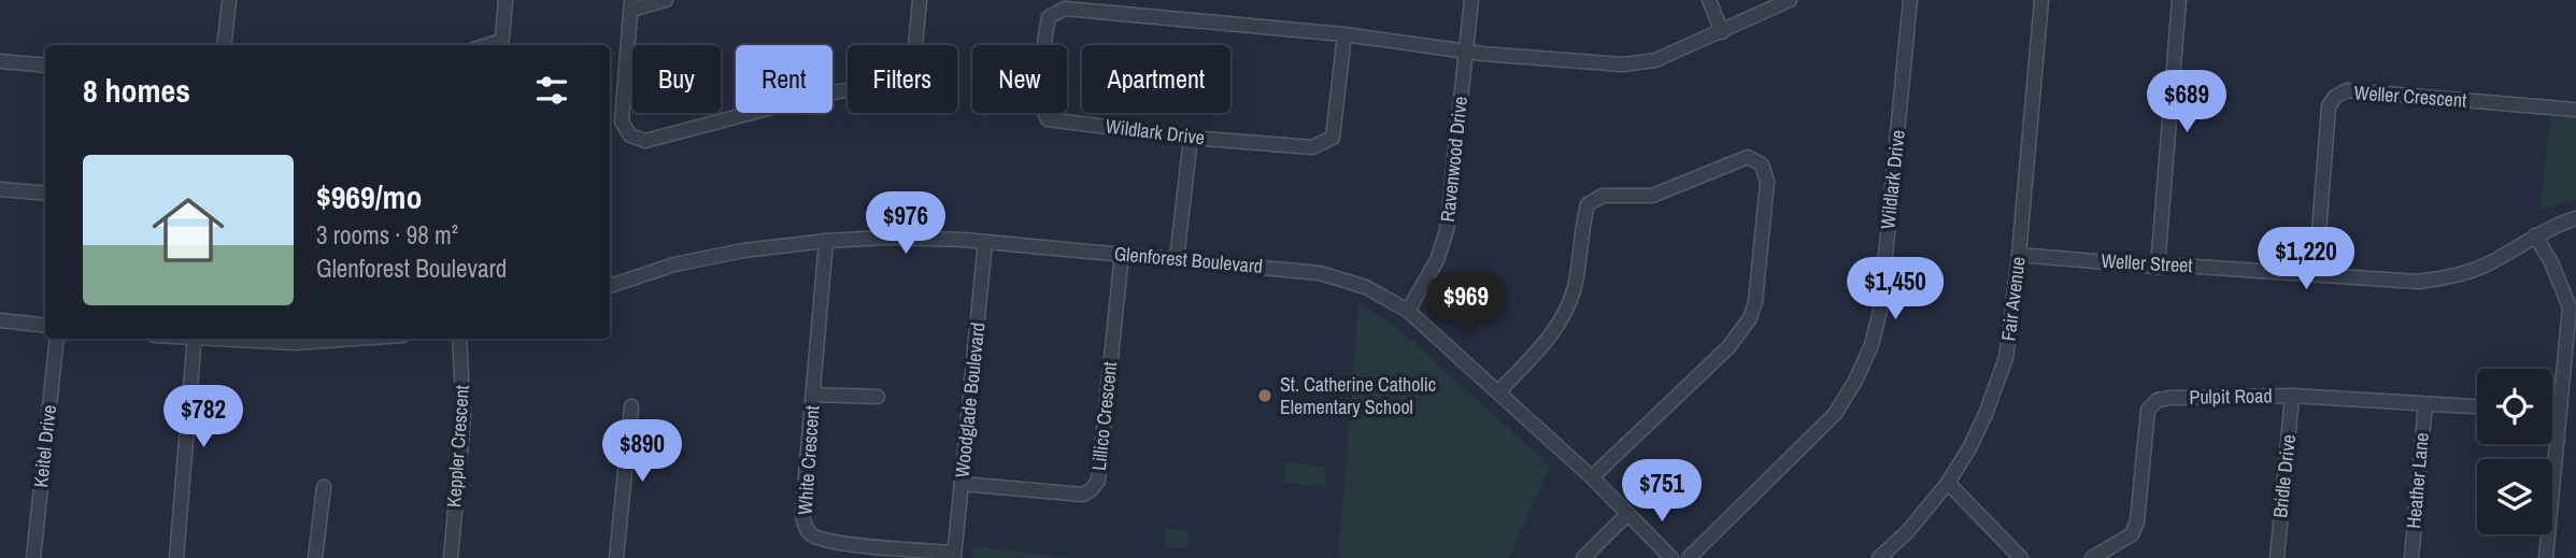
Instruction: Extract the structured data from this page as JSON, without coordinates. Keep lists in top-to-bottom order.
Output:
{
  "streets": {
    "street": [
      "Weller Crescent",
      "Wildlark Drive",
      "Ravenwood Drive",
      "Glenforest Boulevard",
      "Weller Street",
      "Fair Avenue",
      "Pulpit Road",
      "Woodglade Boulevard",
      "Lillico Crescent",
      "Keitel Drive",
      "Keppler Crescent",
      "White Crescent",
      "Bridle Drive",
      "Heather Lane"
    ]
  },
  "crossings": [
    ["Weller Crescent", "Weller Street"],
    ["Wildlark Drive", "Ravenwood Drive"],
    ["Ravenwood Drive", "Glenforest Boulevard"],
    ["Glenforest Boulevard", "Woodglade Boulevard"],
    ["Glenforest Boulevard", "Lillico Crescent"],
    ["Glenforest Boulevard", "White Crescent"],
    ["Weller Street", "Fair Avenue"],
    ["Pulpit Road", "Bridle Drive"],
    ["Pulpit Road", "Heather Lane"],
    ["Woodglade Boulevard", "Lillico Crescent"],
    ["Woodglade Boulevard", "White Crescent"]
  ],
  "places": ["St. Catherine Catholic Elementary School"],
  "page": {
    "chip": [
      "Buy",
      "Rent",
      "Filters",
      "New",
      "Apartment"
    ],
    "heading": "8 homes",
    "price": [
      "$689",
      "$976",
      "$1,220",
      "$1,450",
      "$969",
      "$782",
      "$890",
      "$751"
    ],
    "list": [
      {
        "name": "$969/mo",
        "note": "3 rooms · 98 m² · Glenforest Boulevard"
      }
    ]
  }
}
